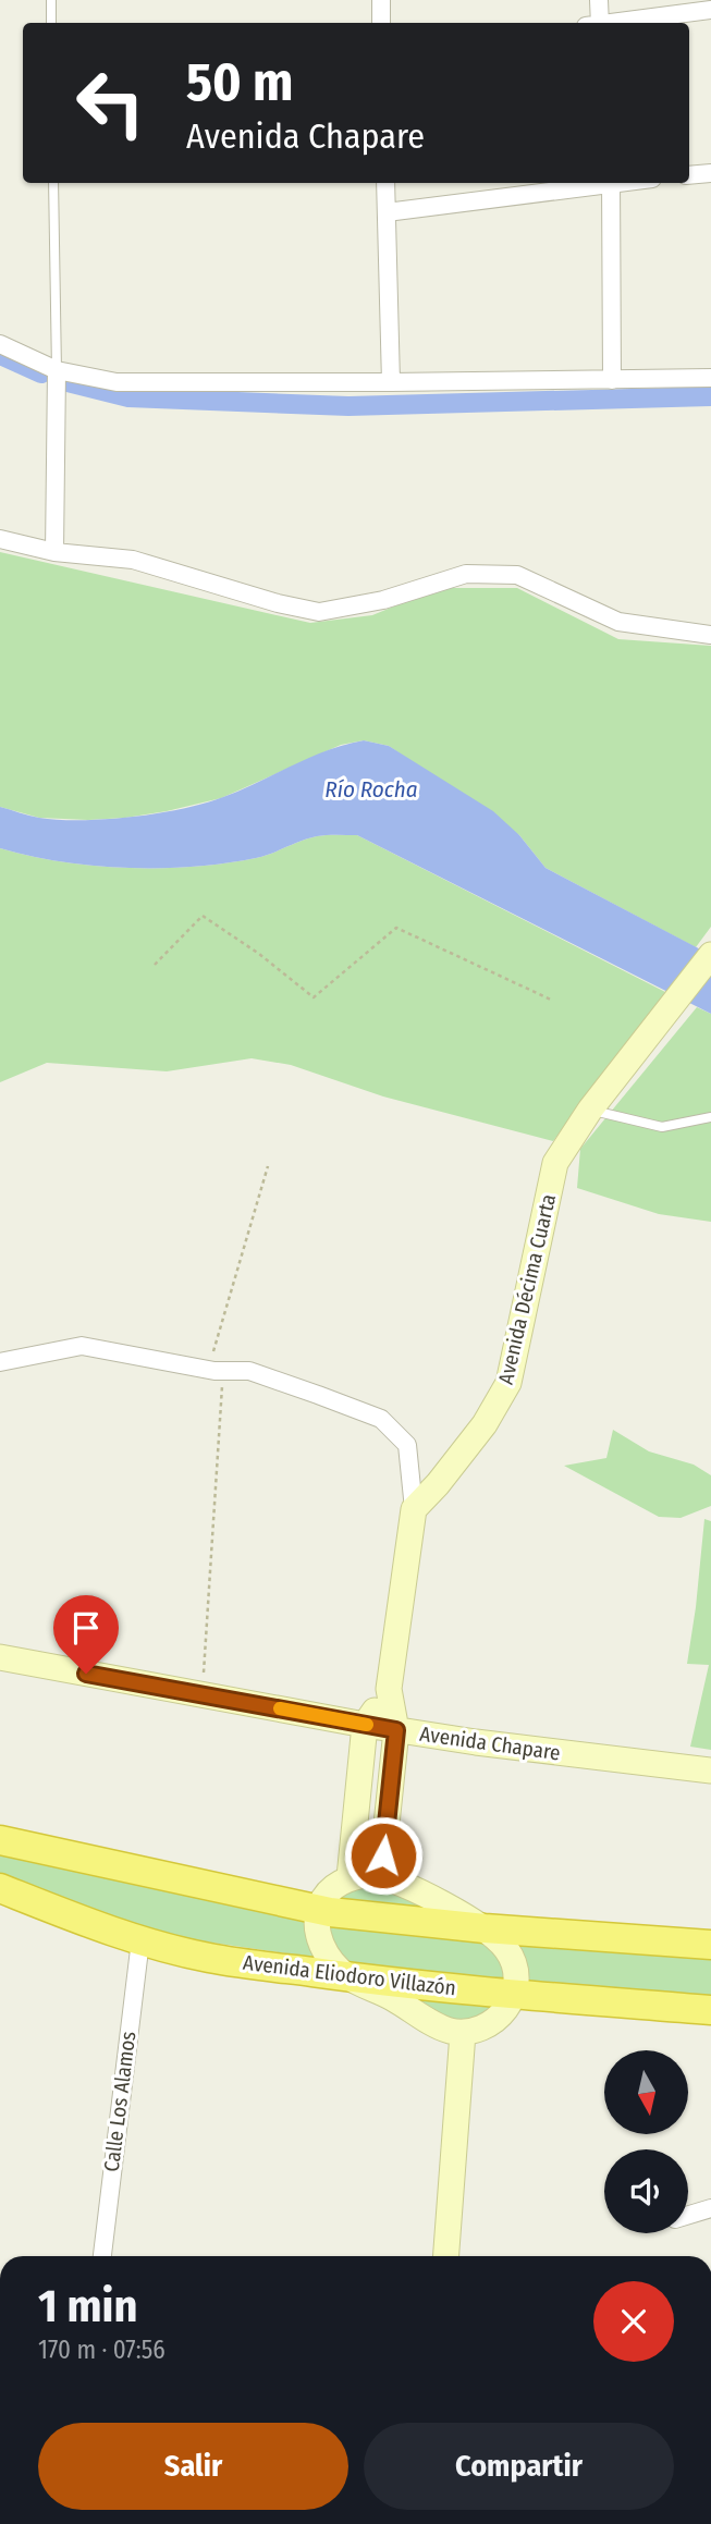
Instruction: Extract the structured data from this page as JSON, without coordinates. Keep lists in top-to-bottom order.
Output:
{
  "streets": {
    "highway": ["Avenida Eliodoro Villazón"],
    "main road": ["Avenida Décima Cuarta", "Avenida Chapare"],
    "street": ["Calle Los Alamos"]
  },
  "crossings": [
    ["Avenida Eliodoro Villazón", "Calle Los Alamos"]
  ],
  "water": ["Río Rocha"],
  "north": "bottom",
  "page": {
    "turn": ["50 m", "Avenida Chapare"],
    "heading": ["1 min", "170 m · 07:56"],
    "buttons": ["Salir", "Compartir"]
  }
}
